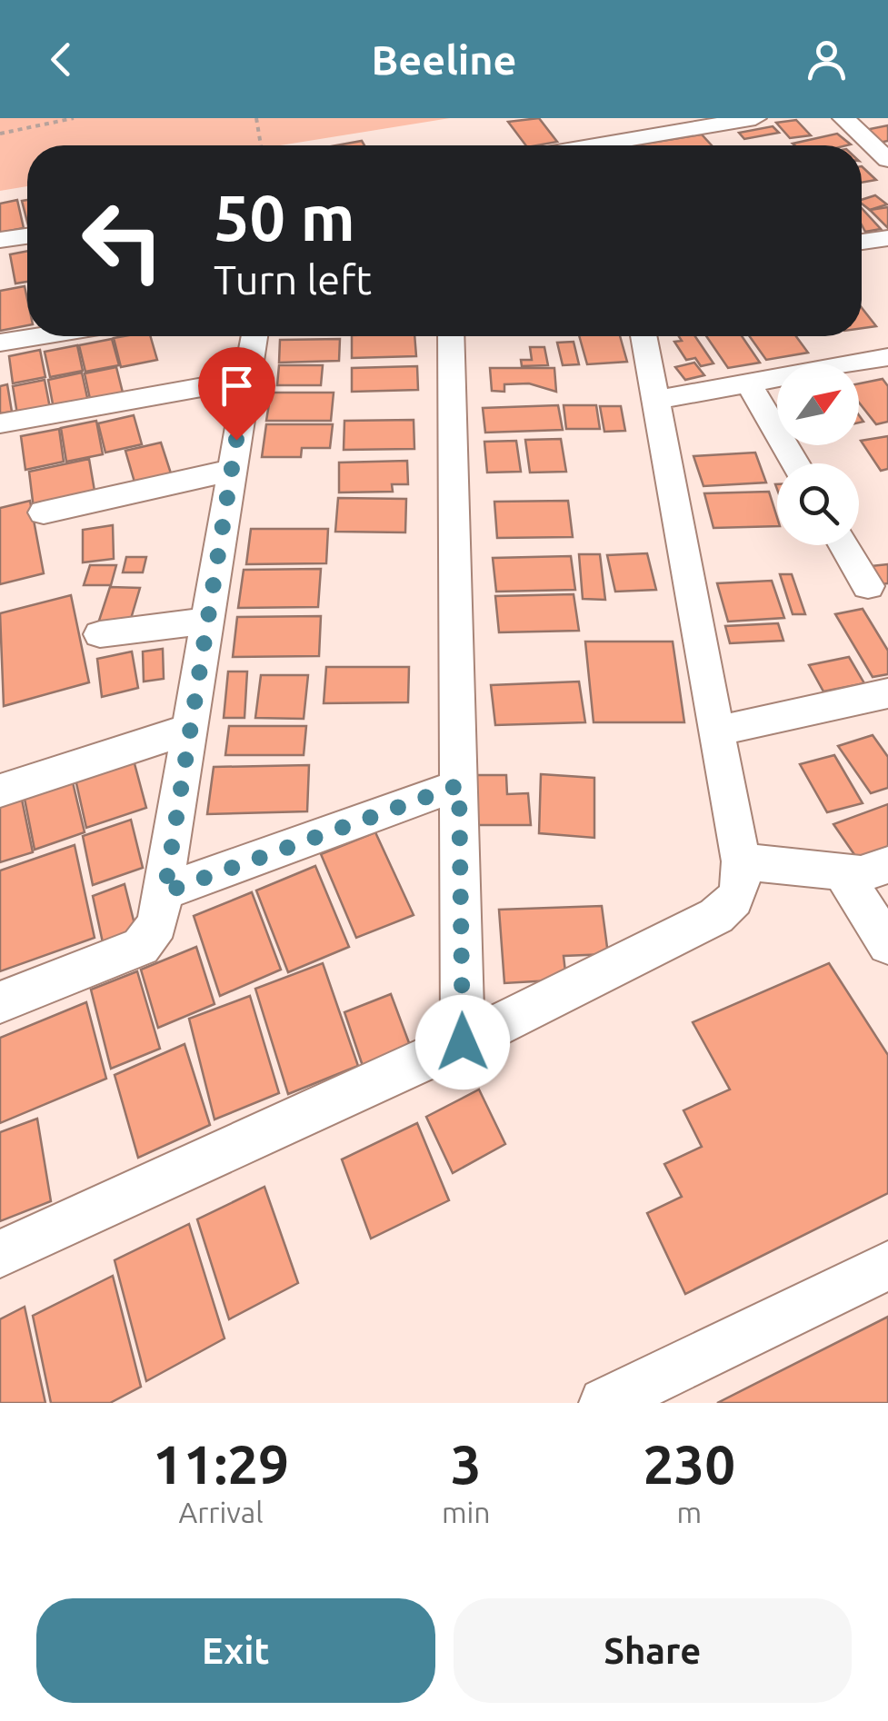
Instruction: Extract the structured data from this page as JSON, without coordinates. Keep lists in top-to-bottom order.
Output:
{
  "north": "top right",
  "page": {
    "header": "Beeline",
    "turn": ["50 m", "Turn left"],
    "eta": [
      "11:29",
      "Arrival",
      "3",
      "min",
      "230",
      "m"
    ],
    "buttons": ["Exit", "Share"]
  }
}
